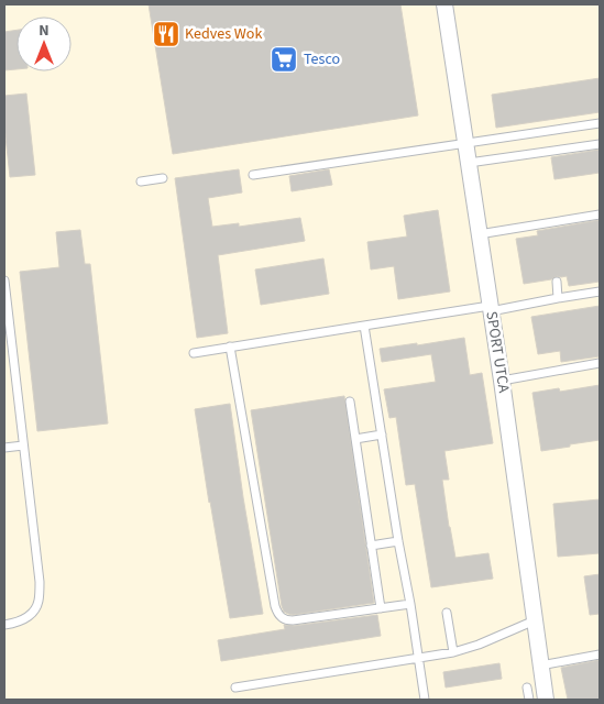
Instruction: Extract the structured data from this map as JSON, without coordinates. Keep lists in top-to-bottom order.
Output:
{
  "streets": {
    "street": ["SPORT UTCA"]
  },
  "places": {
    "restaurant": ["Kedves Wok"],
    "supermarket": ["Tesco"]
  },
  "north": "top"
}
